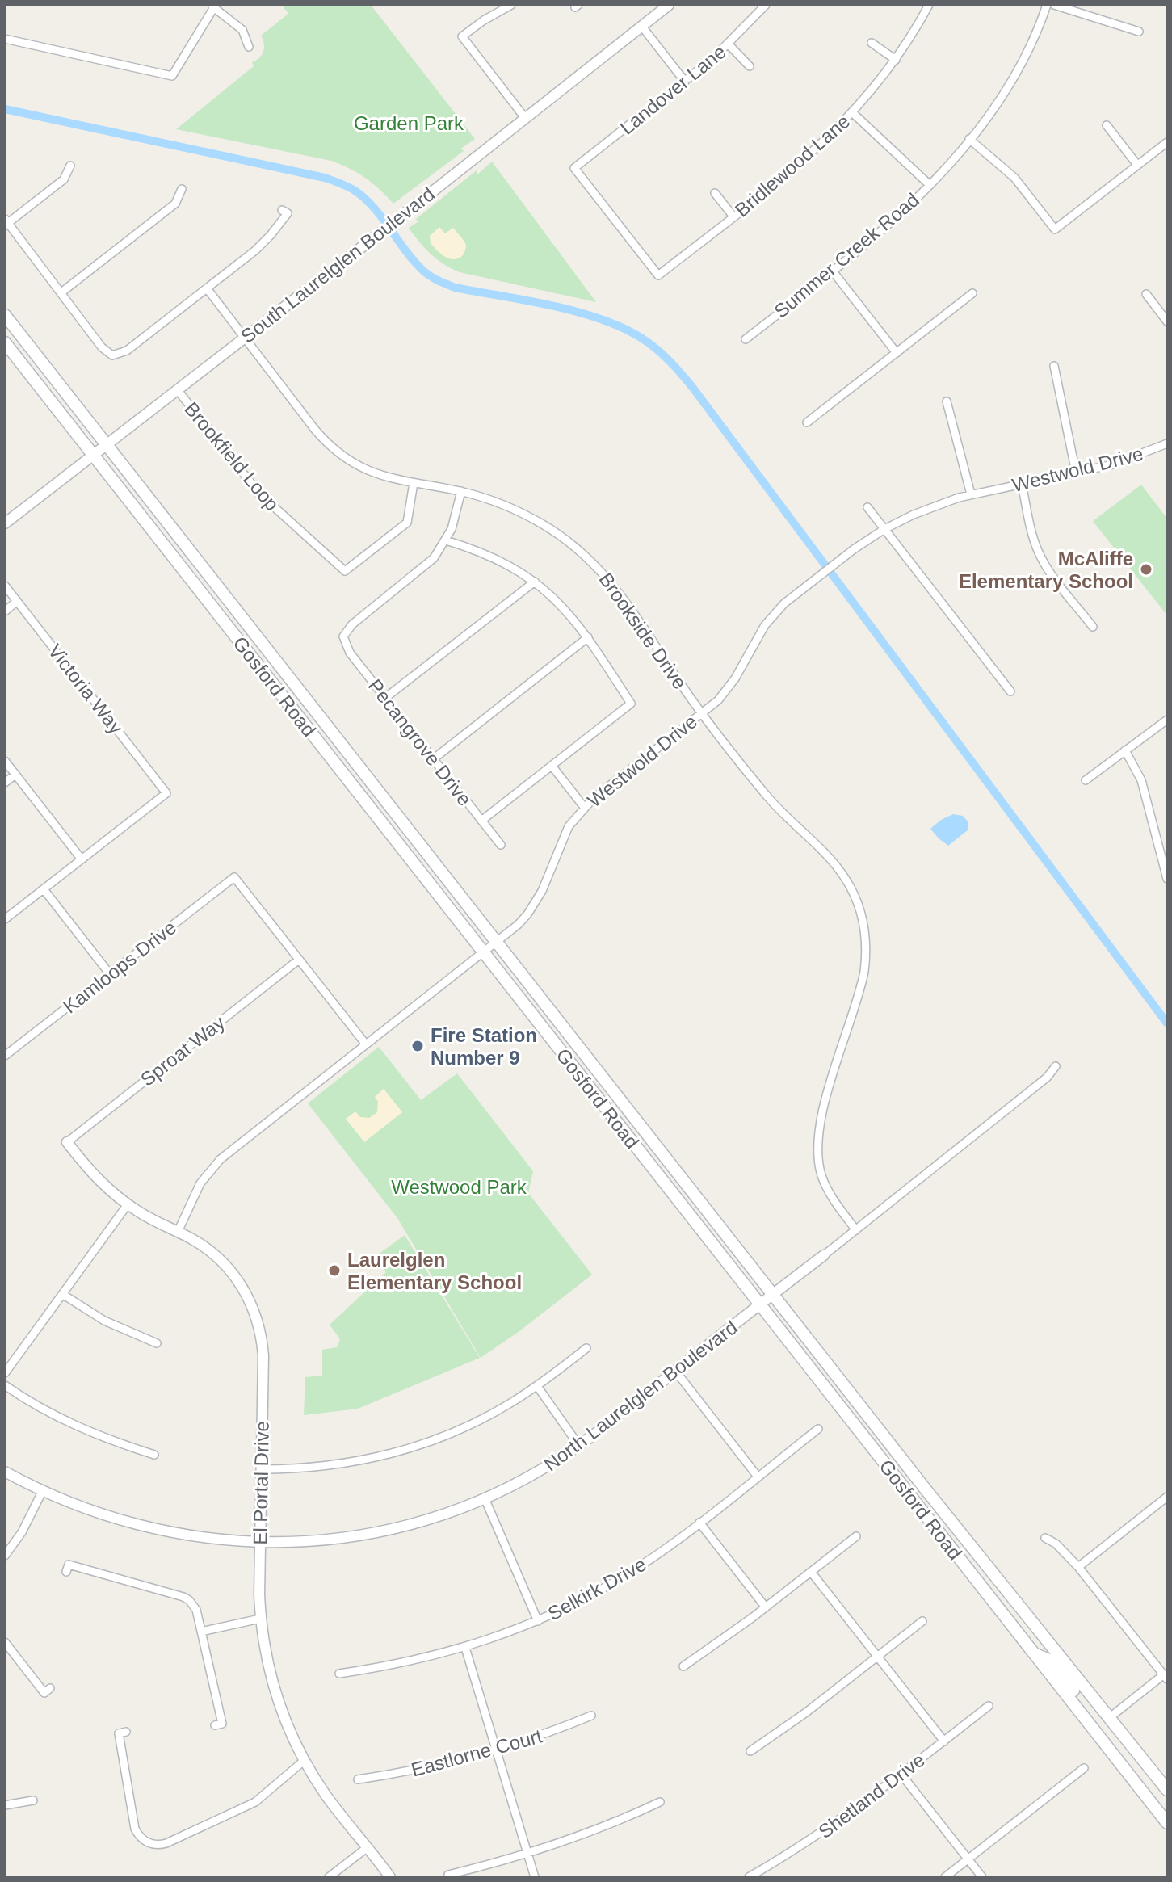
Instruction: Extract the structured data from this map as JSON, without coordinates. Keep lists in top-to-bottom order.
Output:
{
  "streets": {
    "main road": ["Gosford Road"],
    "street": [
      "Landover Lane",
      "Bridlewood Lane",
      "Summer Creek Road",
      "South Laurelglen Boulevard",
      "Brookfield Loop",
      "Westwold Drive",
      "Brookside Drive",
      "Victoria Way",
      "Pecangrove Drive",
      "Kamloops Drive",
      "Sproat Way",
      "North Laurelglen Boulevard",
      "El Portal Drive",
      "Selkirk Drive",
      "Eastlorne Court",
      "Shetland Drive"
    ]
  },
  "crossings": [
    ["Landover Lane", "Bridlewood Lane"],
    ["South Laurelglen Boulevard", "Brookfield Loop"],
    ["South Laurelglen Boulevard", "Brookside Drive"],
    ["South Laurelglen Boulevard", "Gosford Road"],
    ["Brookfield Loop", "Brookside Drive"],
    ["Westwold Drive", "Brookside Drive"],
    ["Westwold Drive", "Gosford Road"],
    ["Westwold Drive", "El Portal Drive"],
    ["Brookside Drive", "North Laurelglen Boulevard"],
    ["Gosford Road", "North Laurelglen Boulevard"],
    ["Kamloops Drive", "Sproat Way"],
    ["Sproat Way", "El Portal Drive"],
    ["North Laurelglen Boulevard", "El Portal Drive"]
  ],
  "parks": ["Garden Park", "Westwood Park"],
  "places": ["McAliffe Elementary School", "Fire Station Number 9", "Laurelglen Elementary School"]
}
